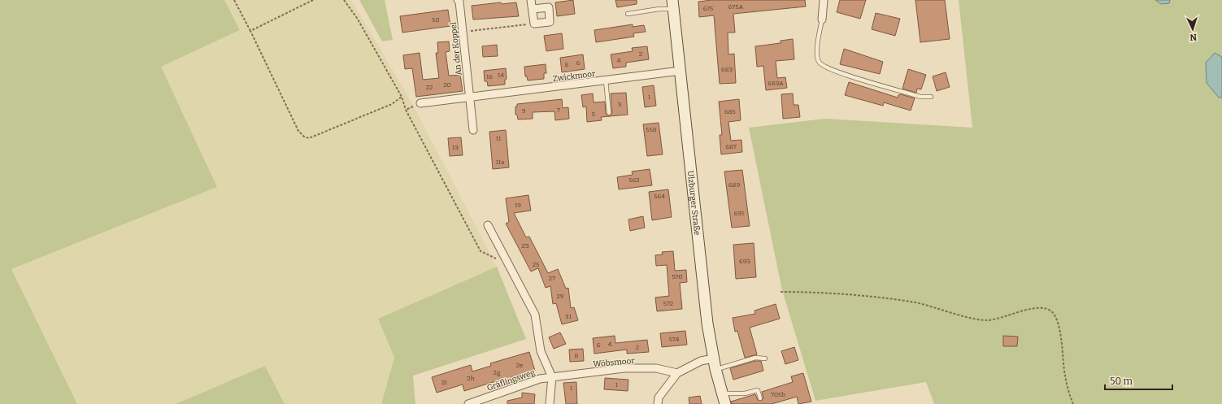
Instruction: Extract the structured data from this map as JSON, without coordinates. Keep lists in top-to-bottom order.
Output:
{
  "streets": {
    "main road": ["Ulzburger Straße"],
    "street": [
      "An der Koppel",
      "Zwickmoor",
      "Wöbsmoor",
      "Gräflingsweg"
    ]
  },
  "crossings": [
    ["An der Koppel", "Zwickmoor"],
    ["Zwickmoor", "Ulzburger Straße"],
    ["Wöbsmoor", "Gräflingsweg"]
  ],
  "house_numbers": [
    "675A",
    "675",
    "50",
    "2",
    "4",
    "6",
    "8",
    "683",
    "14",
    "16",
    "683A",
    "20",
    "22",
    "1",
    "3",
    "7",
    "9",
    "685",
    "5",
    "558",
    "11",
    "687",
    "13",
    "11a",
    "562",
    "689",
    "564",
    "19",
    "691",
    "23",
    "693",
    "25",
    "570",
    "27",
    "29",
    "572",
    "31",
    "574",
    "4",
    "6",
    "2",
    "8",
    "2e",
    "2g",
    "2h",
    "2i",
    "1",
    "1",
    "705b"
  ],
  "scale_bar": "50 m",
  "north": "bottom"
}
